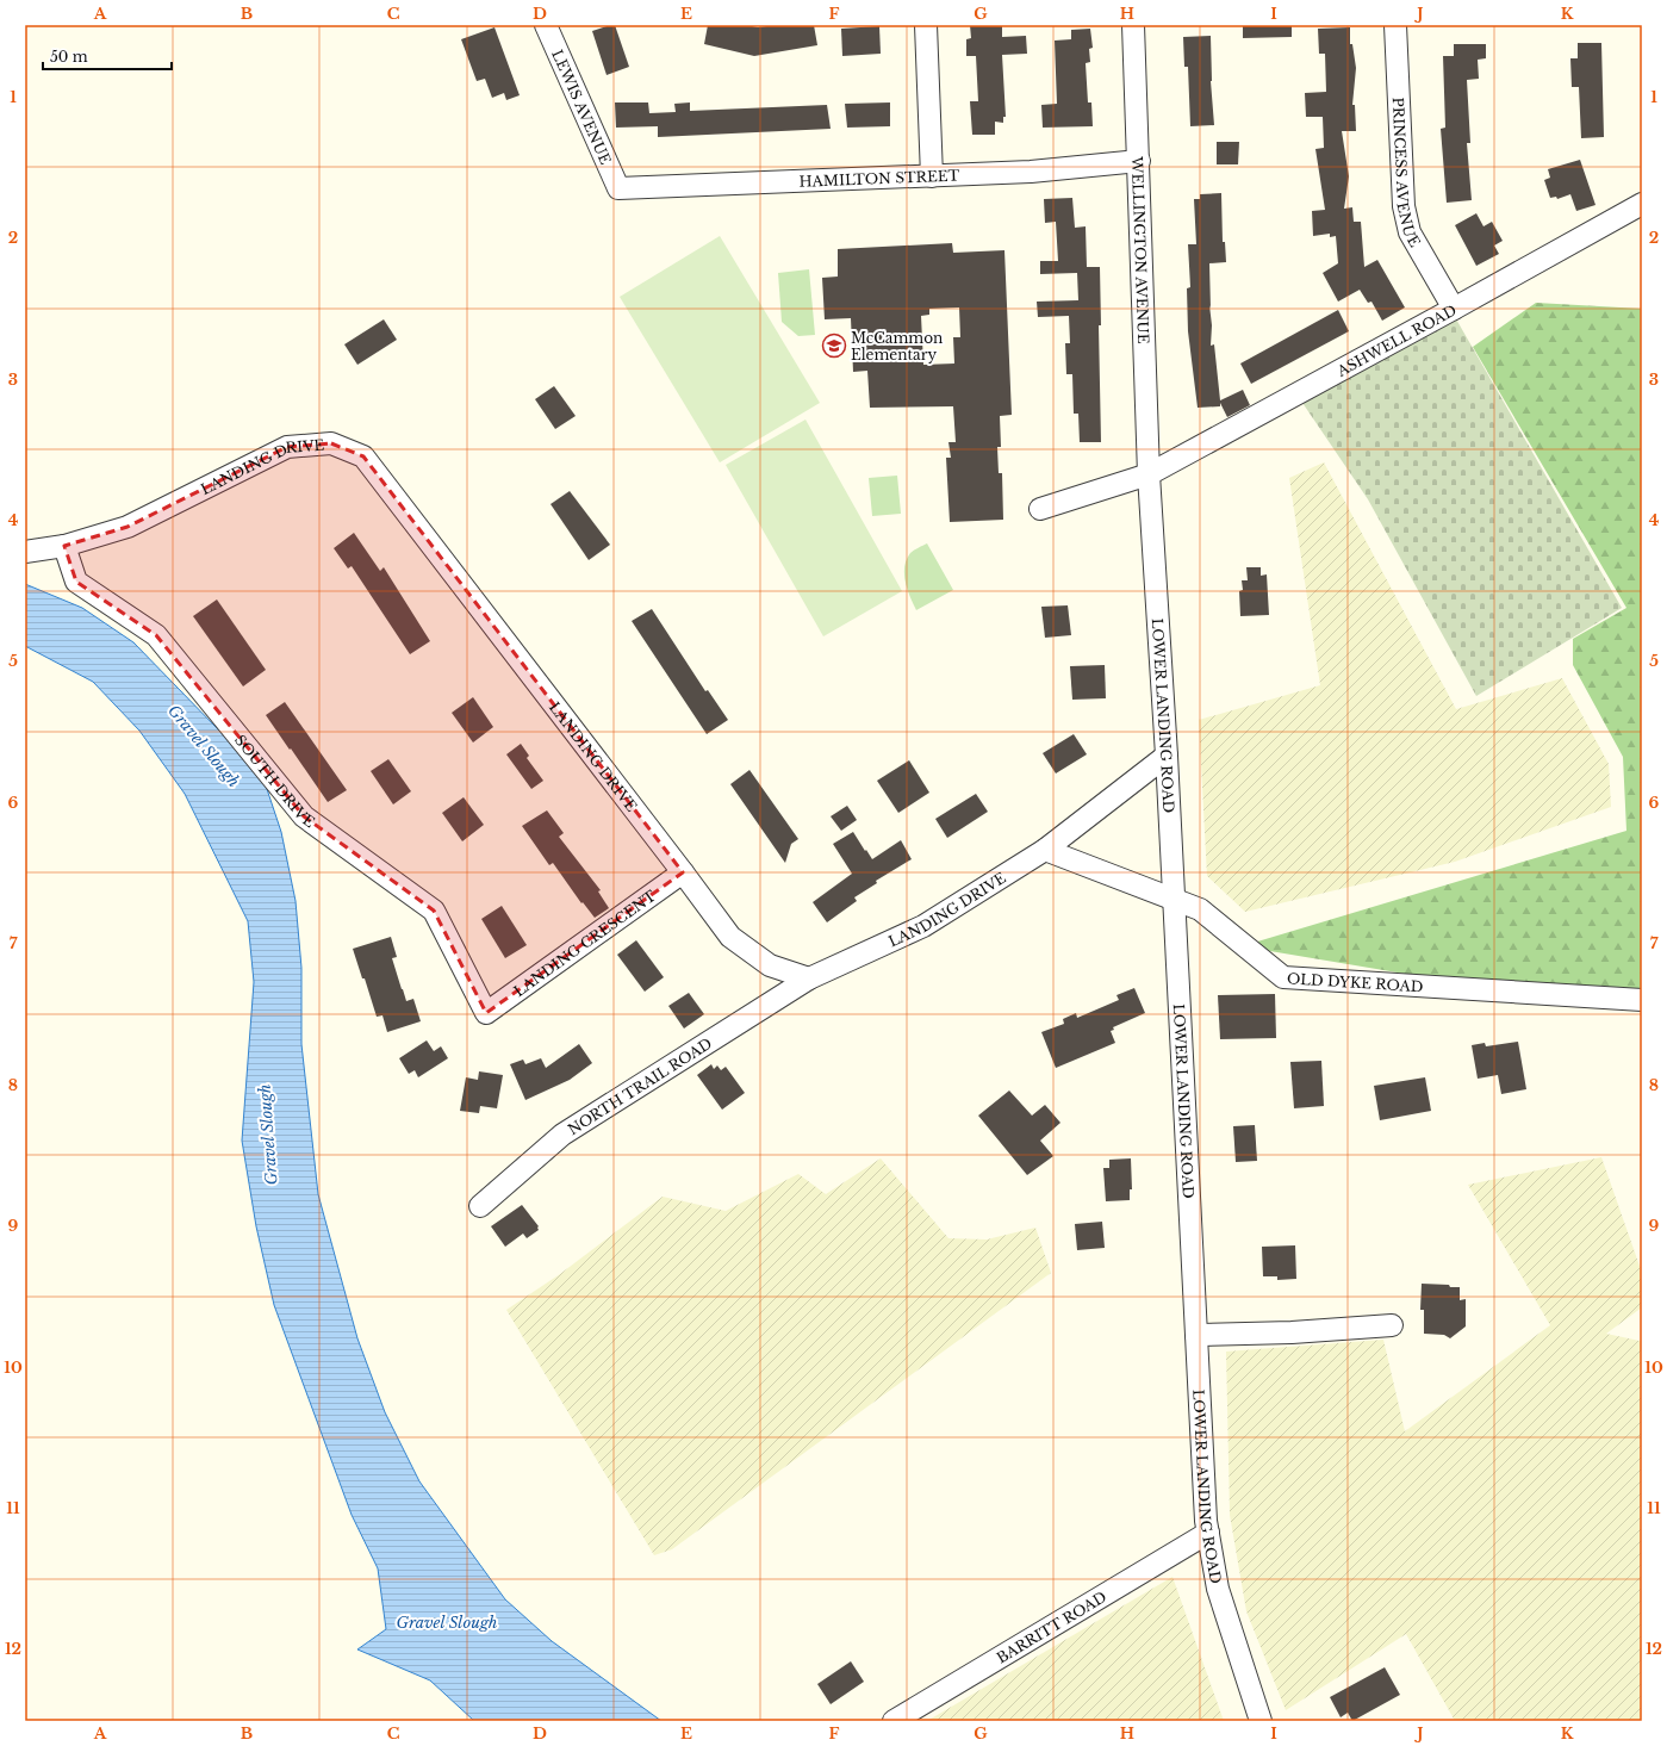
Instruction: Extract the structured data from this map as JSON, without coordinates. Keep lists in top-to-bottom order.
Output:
{
  "streets": {
    "street": [
      "LEWIS AVENUE",
      "PRINCESS AVENUE",
      "HAMILTON STREET",
      "WELLINGTON AVENUE",
      "ASHWELL ROAD",
      "LANDING DRIVE",
      "LOWER LANDING ROAD",
      "SOUTH DRIVE",
      "LANDING CRESCENT",
      "OLD DYKE ROAD",
      "NORTH TRAIL ROAD",
      "BARRITT ROAD"
    ]
  },
  "crossings": [
    ["LEWIS AVENUE", "HAMILTON STREET"],
    ["PRINCESS AVENUE", "ASHWELL ROAD"],
    ["HAMILTON STREET", "WELLINGTON AVENUE"],
    ["WELLINGTON AVENUE", "ASHWELL ROAD"],
    ["WELLINGTON AVENUE", "LOWER LANDING ROAD"],
    ["ASHWELL ROAD", "LOWER LANDING ROAD"],
    ["LANDING DRIVE", "LOWER LANDING ROAD"],
    ["LANDING DRIVE", "SOUTH DRIVE"],
    ["LANDING DRIVE", "LANDING CRESCENT"],
    ["LANDING DRIVE", "OLD DYKE ROAD"],
    ["LANDING DRIVE", "NORTH TRAIL ROAD"],
    ["LOWER LANDING ROAD", "OLD DYKE ROAD"],
    ["LOWER LANDING ROAD", "BARRITT ROAD"],
    ["SOUTH DRIVE", "LANDING CRESCENT"]
  ],
  "water": ["Gravel Slough"],
  "places": {
    "school or university": ["McCammon Elementary"]
  },
  "scale_bar": "50 m",
  "grid": {
    "columns": [
      "A",
      "B",
      "C",
      "D",
      "E",
      "F",
      "G",
      "H",
      "I",
      "J",
      "K"
    ],
    "rows": [
      "1",
      "2",
      "3",
      "4",
      "5",
      "6",
      "7",
      "8",
      "9",
      "10",
      "11",
      "12"
    ]
  }
}
